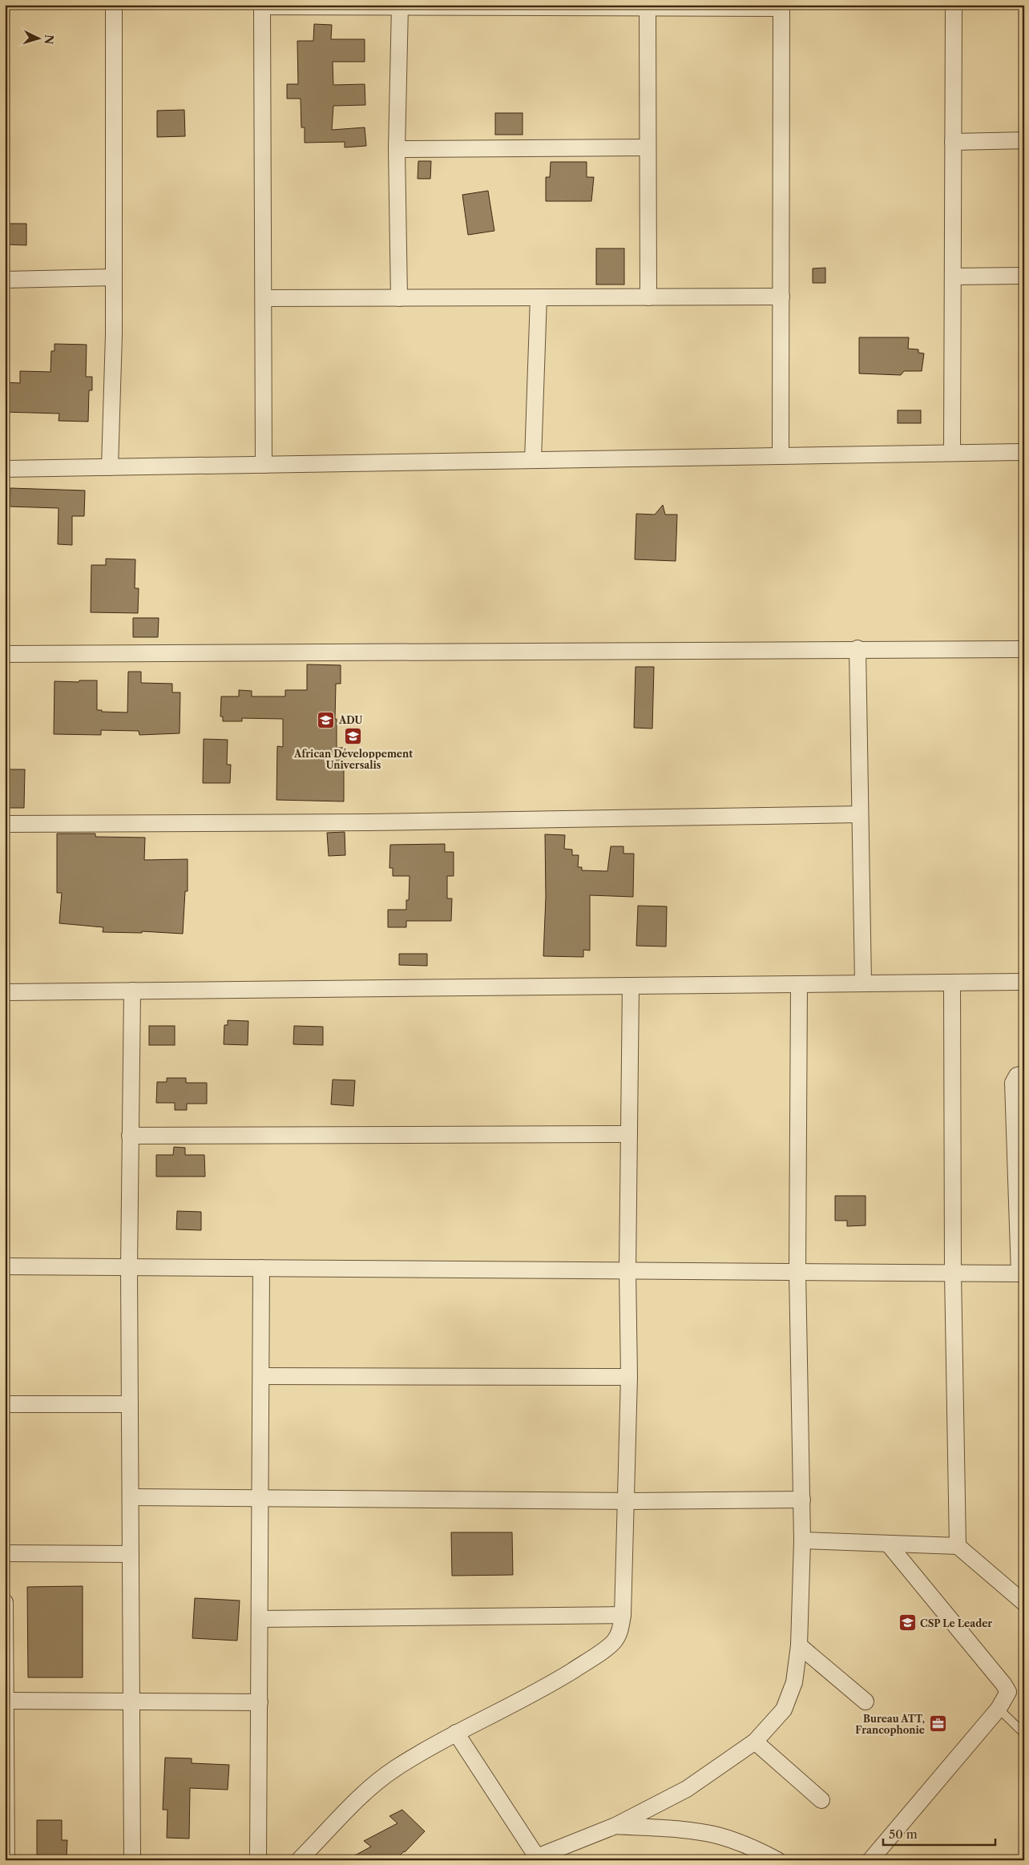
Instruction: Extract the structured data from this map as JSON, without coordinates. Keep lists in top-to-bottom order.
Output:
{
  "places": {
    "school or university": ["ADU", "African Développement Universalis", "CSP Le Leader"],
    "office": ["Bureau ATT, Francophonie"]
  },
  "scale_bar": "50 m",
  "north": "right"
}
